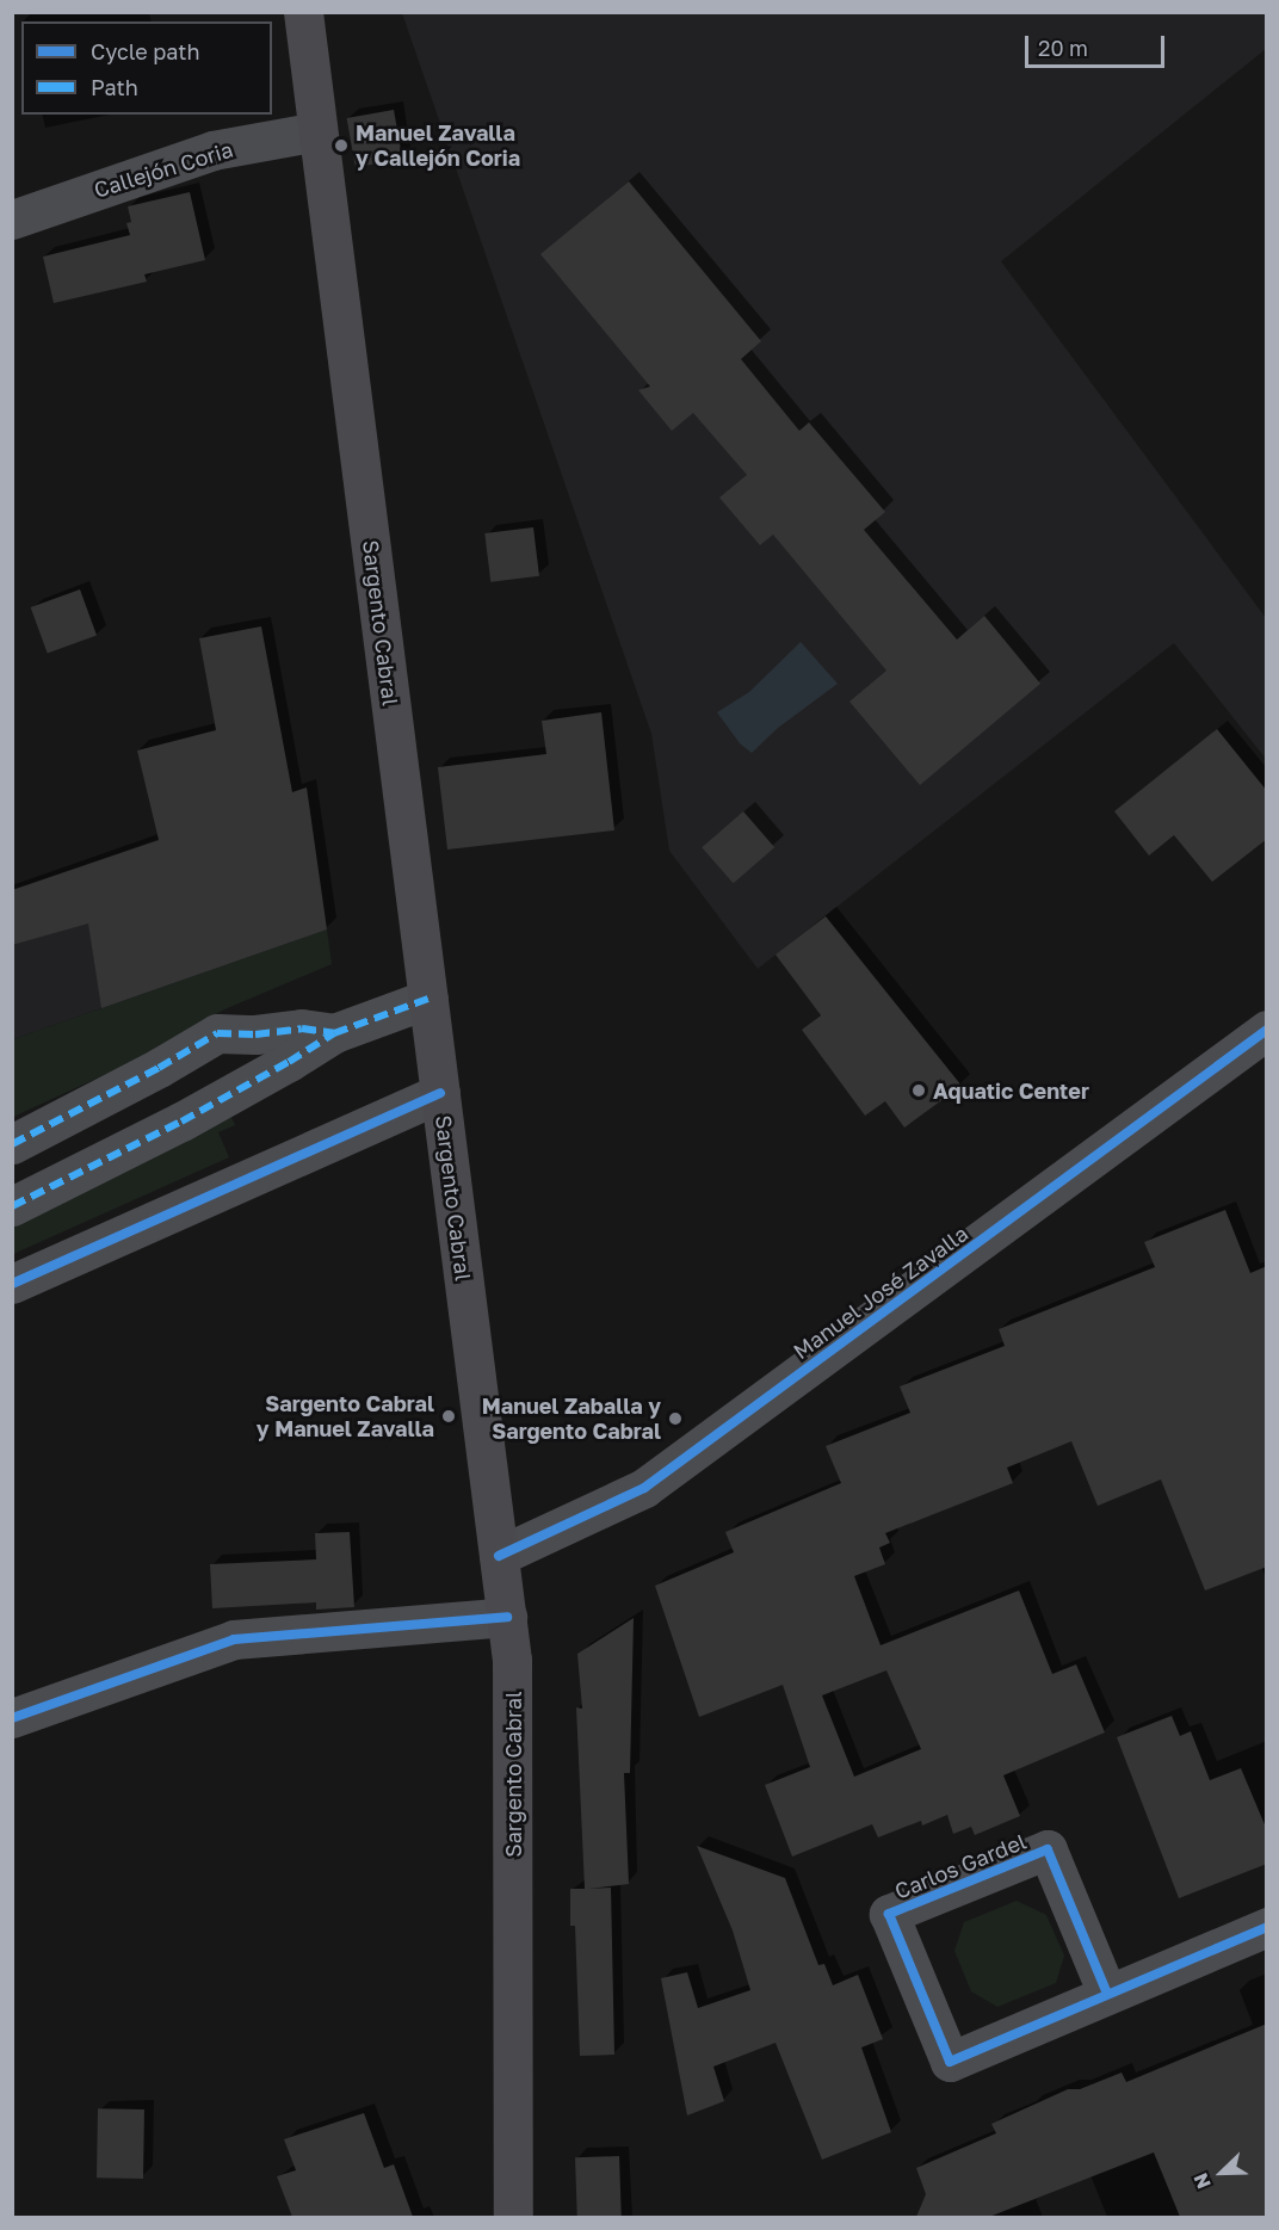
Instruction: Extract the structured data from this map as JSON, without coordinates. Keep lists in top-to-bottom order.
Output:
{
  "streets": {
    "main road": ["Sargento Cabral"],
    "street": ["Callejón Coria", "Manuel José Zavalla", "Carlos Gardel"]
  },
  "crossings": [
    ["Callejón Coria", "Sargento Cabral"],
    ["Sargento Cabral", "Manuel José Zavalla"]
  ],
  "places": [
    "Manuel Zavalla y Callejón Coria",
    "Aquatic Center",
    "Sargento Cabral y Manuel Zavalla",
    "Manuel Zaballa y Sargento Cabral"
  ],
  "legend": ["Cycle path", "Path"],
  "scale_bar": "20 m",
  "north": "bottom left"
}
